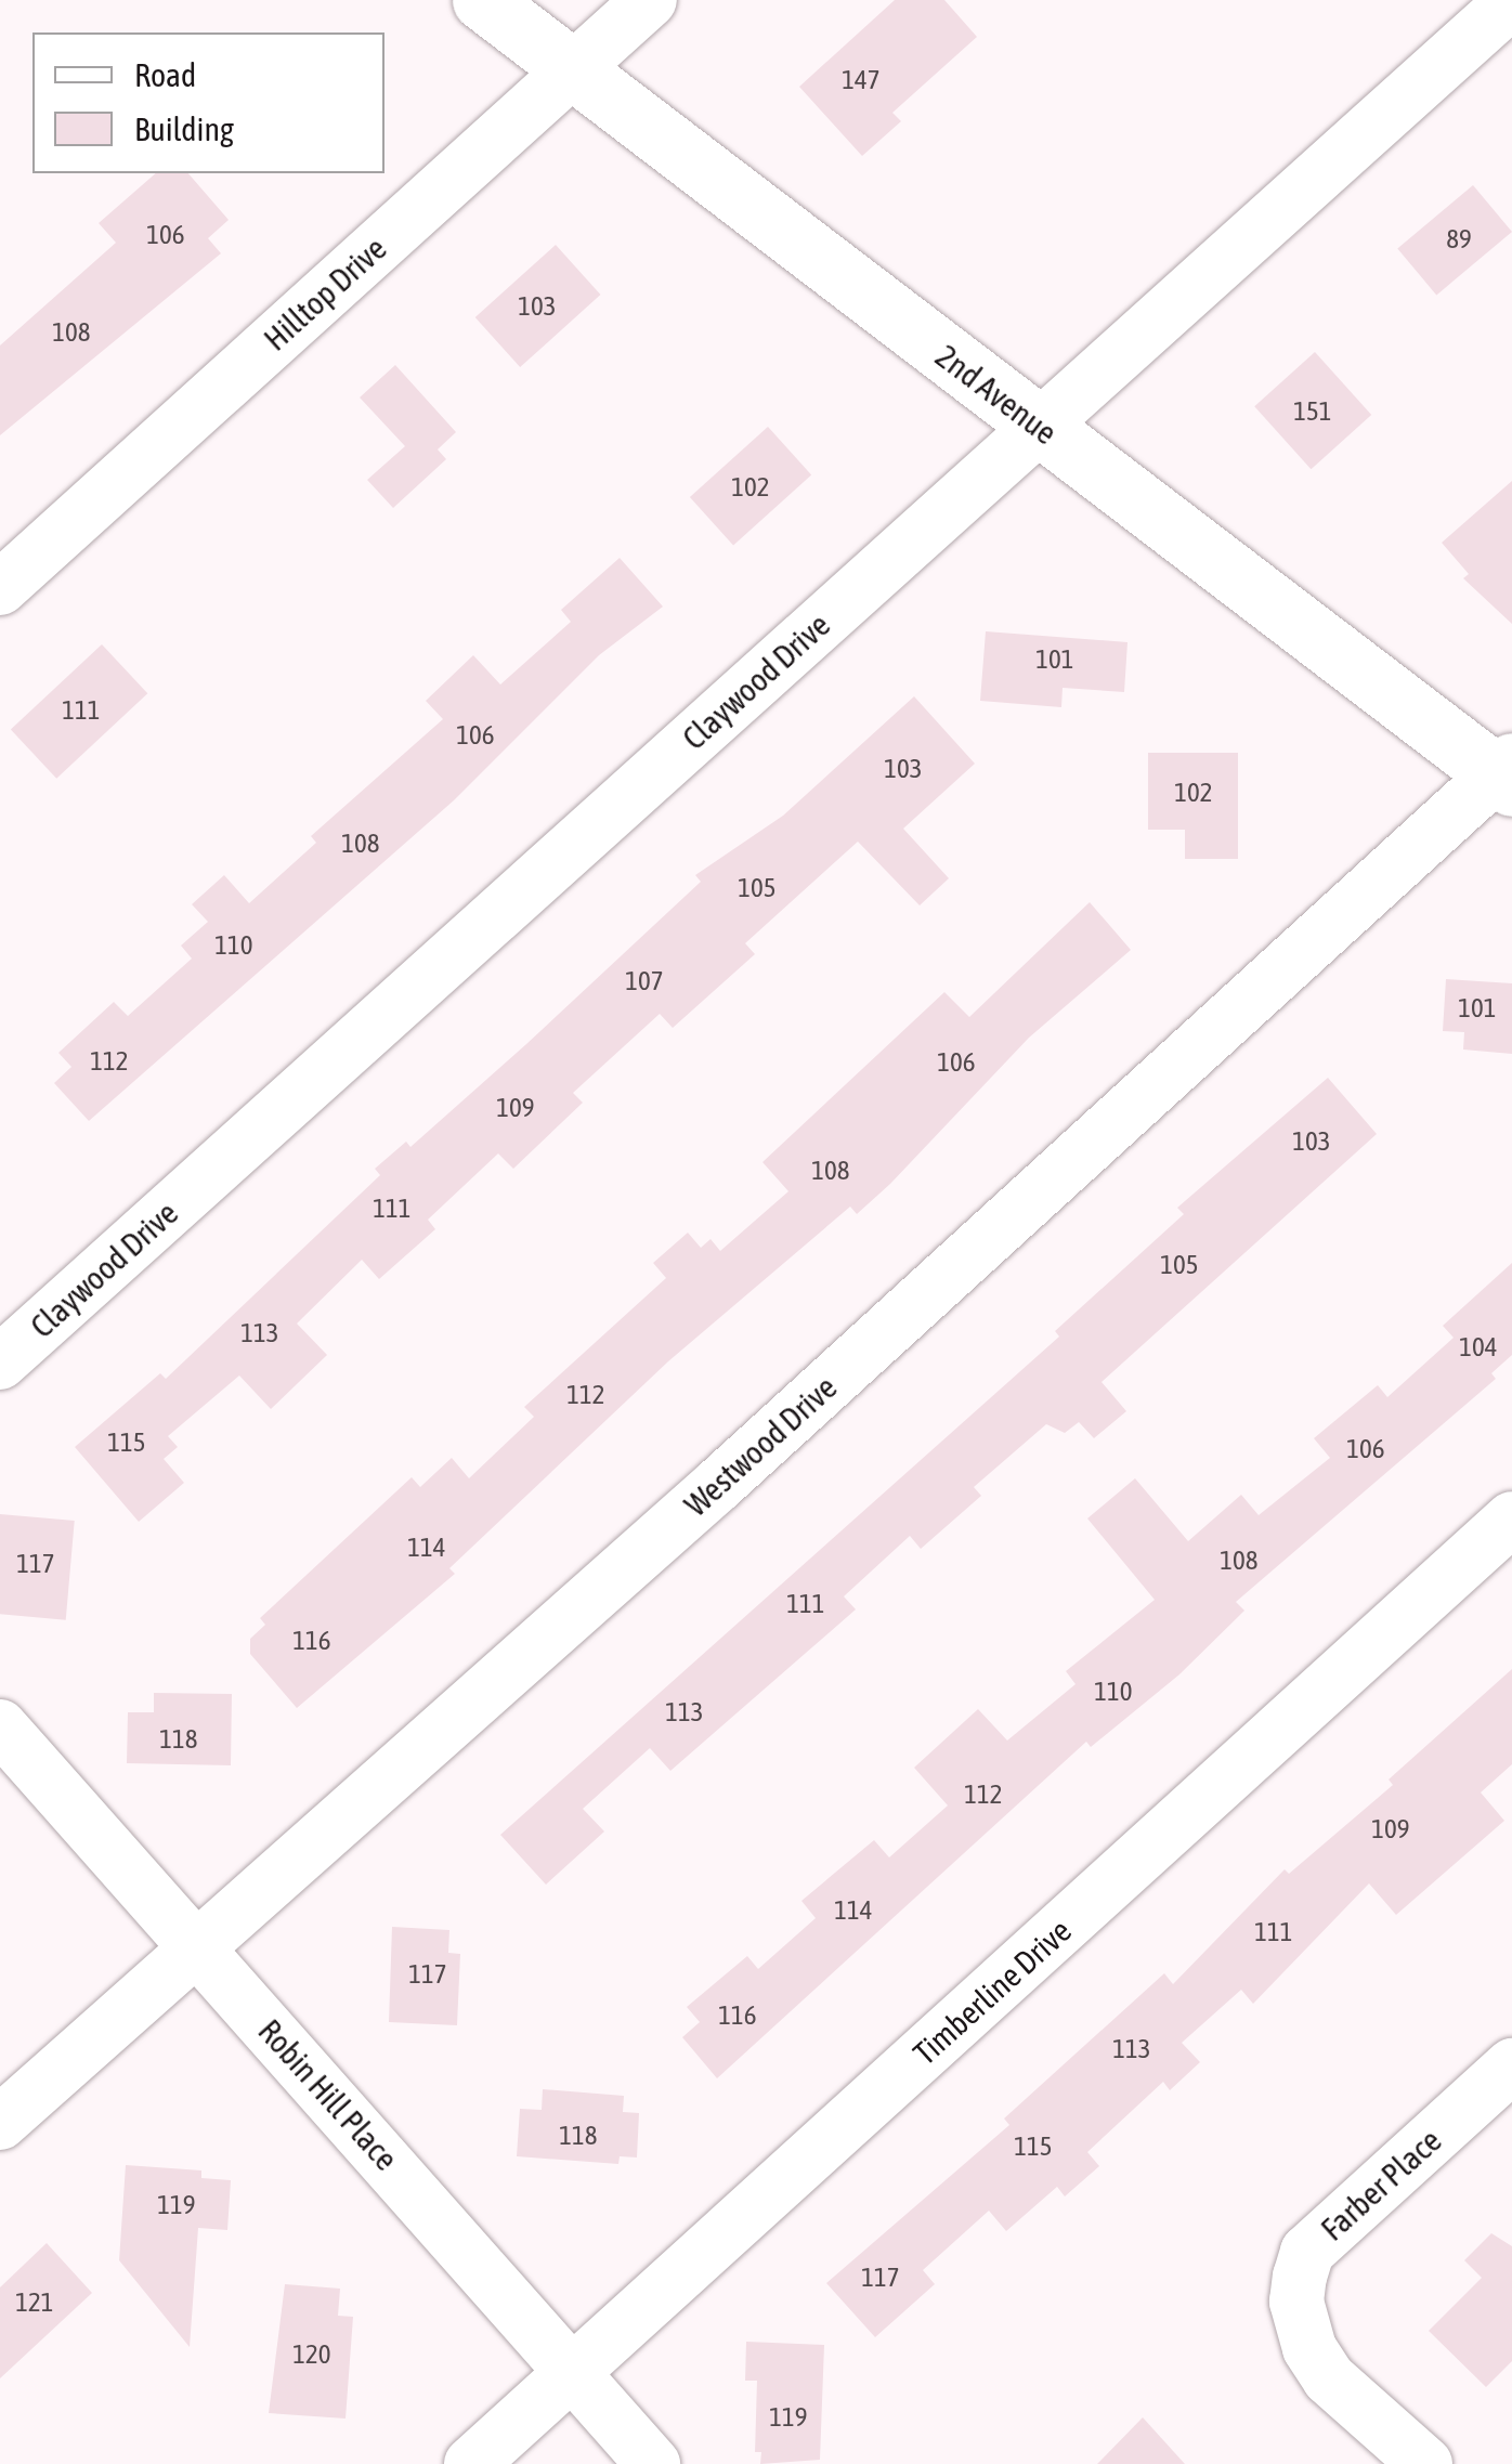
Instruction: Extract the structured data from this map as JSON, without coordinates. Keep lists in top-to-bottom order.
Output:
{
  "streets": {
    "street": [
      "Hilltop Drive",
      "2nd Avenue",
      "Claywood Drive",
      "Westwood Drive",
      "Timberline Drive",
      "Robin Hill Place",
      "Farber Place"
    ]
  },
  "crossings": [
    ["Hilltop Drive", "2nd Avenue"],
    ["2nd Avenue", "Claywood Drive"],
    ["2nd Avenue", "Westwood Drive"],
    ["Westwood Drive", "Robin Hill Place"],
    ["Timberline Drive", "Robin Hill Place"]
  ],
  "house_numbers": [
    "147",
    "106",
    "89",
    "103",
    "108",
    "151",
    "102",
    "101",
    "111",
    "106",
    "103",
    "102",
    "108",
    "105",
    "110",
    "107",
    "101",
    "112",
    "106",
    "109",
    "103",
    "108",
    "111",
    "105",
    "113",
    "104",
    "112",
    "115",
    "106",
    "114",
    "108",
    "117",
    "111",
    "116",
    "110",
    "113",
    "118",
    "112",
    "109",
    "114",
    "111",
    "117",
    "116",
    "113",
    "118",
    "115",
    "119",
    "117",
    "121",
    "120",
    "119"
  ],
  "legend": ["Road", "Building"]
}
